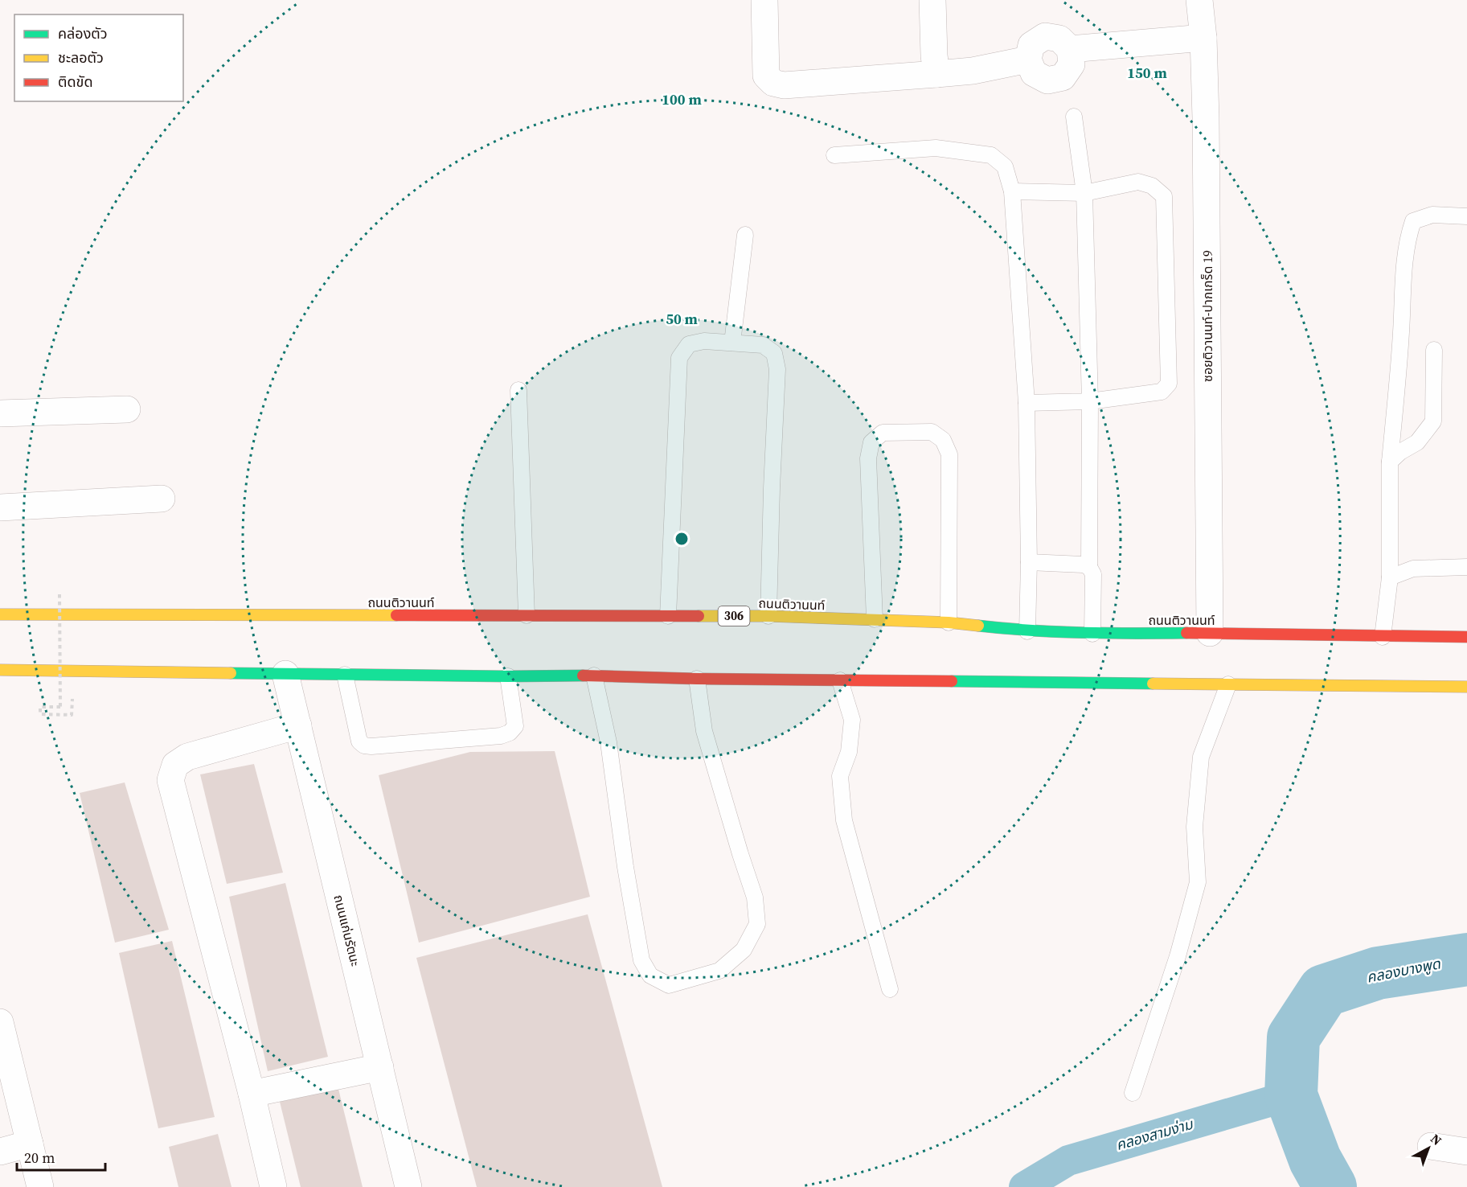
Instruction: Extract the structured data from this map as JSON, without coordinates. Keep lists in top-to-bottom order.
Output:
{
  "streets": {
    "main road": ["ถนนติวานนท์", "306"],
    "street": ["ซอยติวานนท์-ปากเกร็ด 19", "ถนนแก่นรัตนะ"]
  },
  "crossings": [
    ["ซอยติวานนท์-ปากเกร็ด 19", "ถนนติวานนท์"]
  ],
  "water": ["คลองบางพูด", "คลองสามง่าม"],
  "legend": ["คล่องตัว", "ชะลอตัว", "ติดขัด"],
  "scale_bar": "20 m",
  "north": "top right",
  "rings": ["150 m", "100 m", "50 m"]
}
